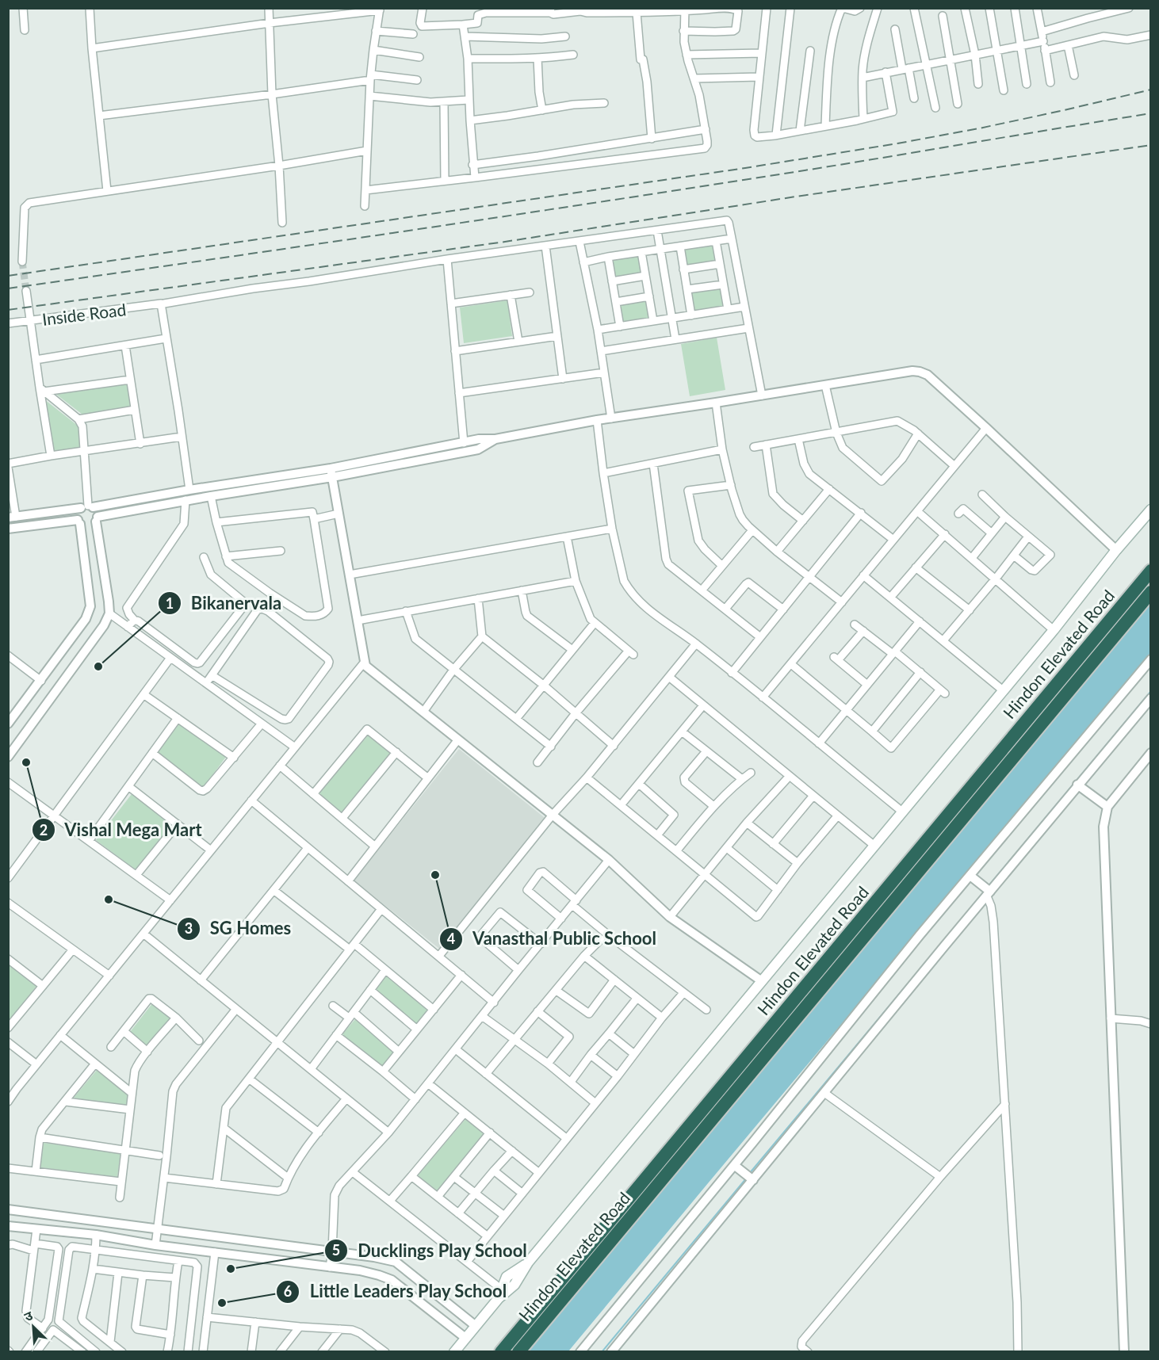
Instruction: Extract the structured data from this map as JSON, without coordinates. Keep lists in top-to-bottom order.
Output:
{
  "streets": {
    "highway": ["Hindon Elevated Road"],
    "street": ["Inside Road"]
  },
  "places": [
    "Bikanervala",
    "Vishal Mega Mart",
    "Vanasthal Public School",
    "SG Homes",
    "Ducklings Play School",
    "Little Leaders Play School"
  ],
  "north": "top left"
}
